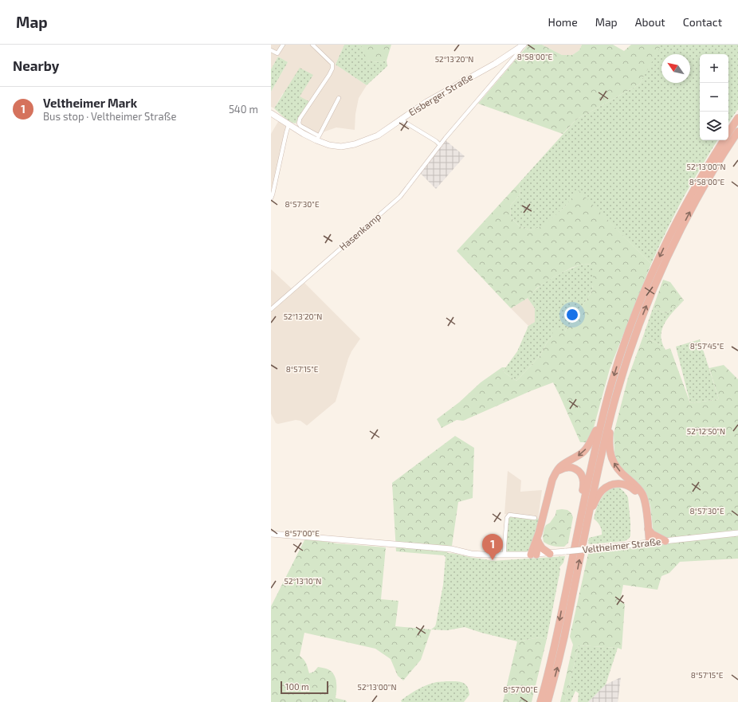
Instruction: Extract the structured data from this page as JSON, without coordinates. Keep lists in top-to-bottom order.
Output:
{
  "streets": {
    "main road": ["Eisberger Straße", "Veltheimer Straße"],
    "street": ["Hasenkamp"]
  },
  "crossings": [
    ["Eisberger Straße", "Hasenkamp"]
  ],
  "scale_bar": "100 m",
  "north": "top left",
  "page": {
    "header": "Map",
    "nav": [
      "Home",
      "Map",
      "About",
      "Contact"
    ],
    "heading": "Nearby",
    "map_buttons": ["+", "−"],
    "list": [
      {
        "mark": "1",
        "name": "Veltheimer Mark",
        "note": "Bus stop · Veltheimer Straße",
        "value": "540 m"
      }
    ],
    "pins": "1",
    "scale": "100 m"
  },
  "coordinates": [
    "8°58'00\"E",
    "52°13'20\"N",
    "52°13'00\"N",
    "8°57'30\"E",
    "8°57'45\"E",
    "8°57'15\"E",
    "52°12'50\"N",
    "8°57'00\"E",
    "52°13'10\"N"
  ]
}
